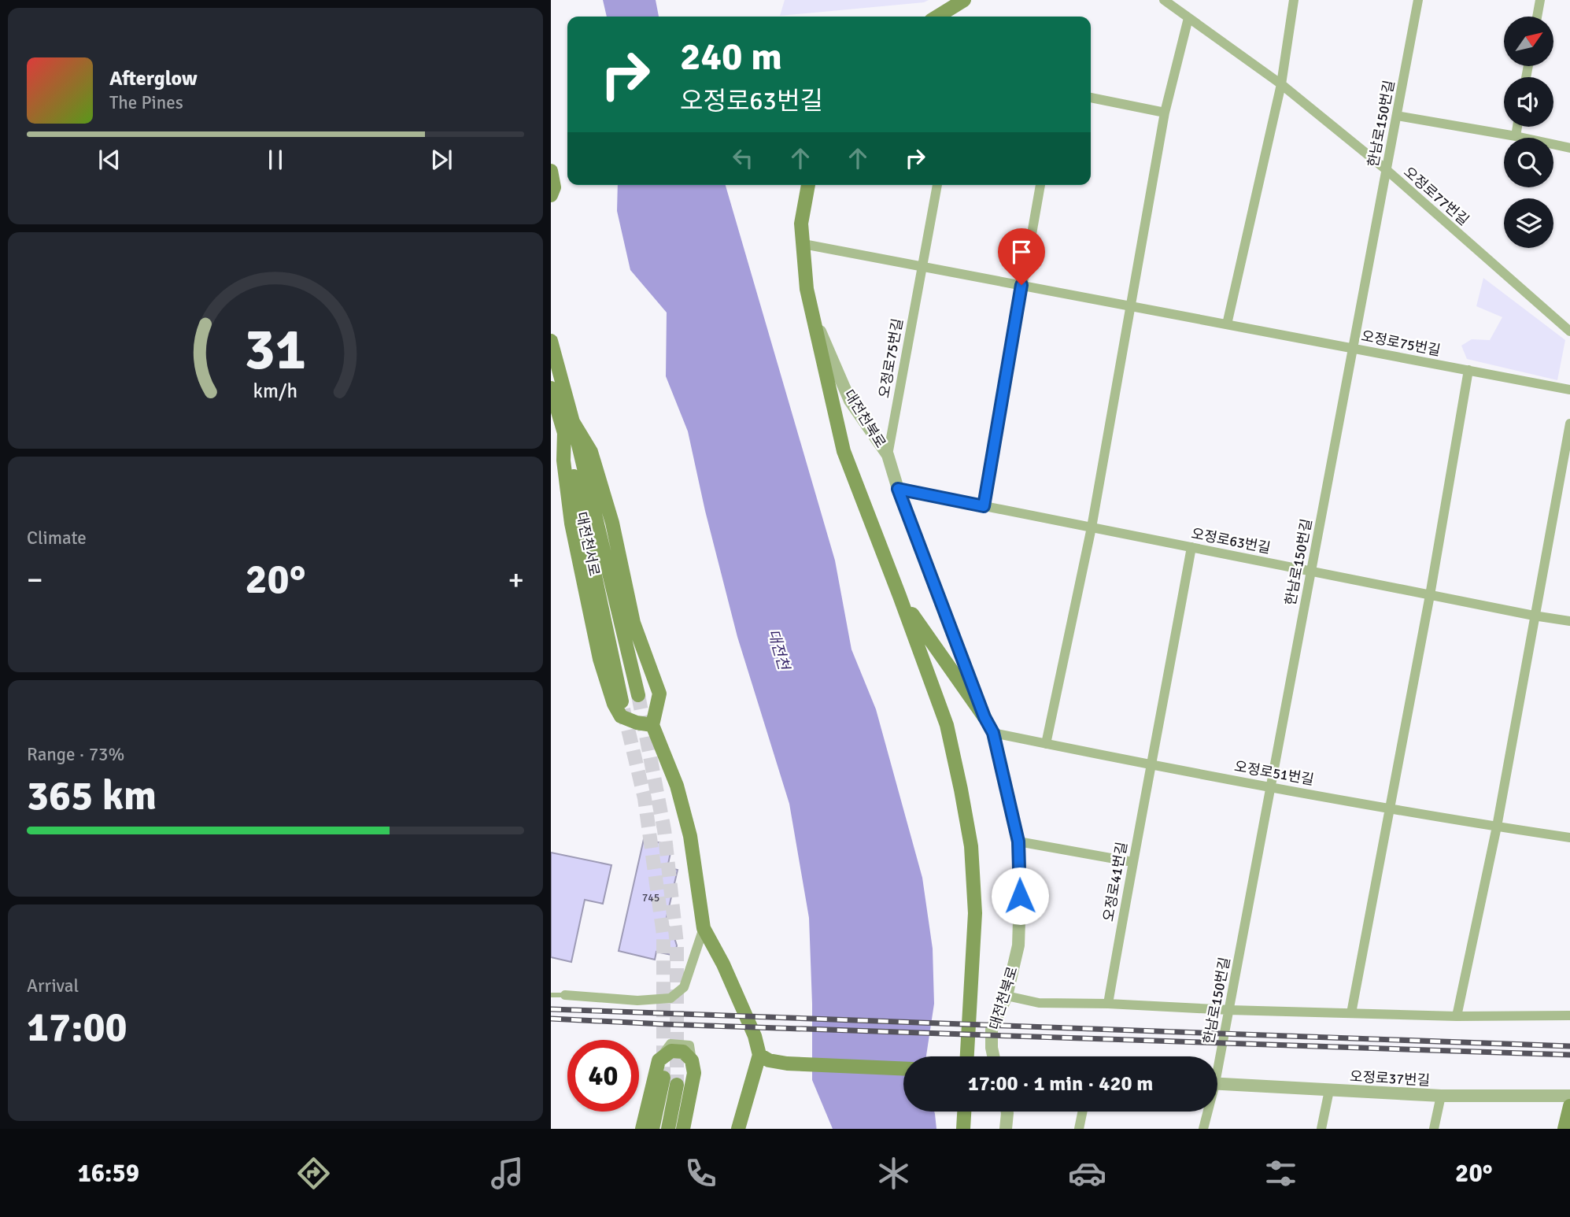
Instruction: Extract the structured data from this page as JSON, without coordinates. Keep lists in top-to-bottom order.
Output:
{
  "streets": {
    "main road": ["대전천북로", "대전천서로"],
    "street": [
      "한남로150번길",
      "오정로77번길",
      "오정로75번길",
      "오정로63번길",
      "오정로51번길",
      "오정로41번길",
      "오정로37번길"
    ]
  },
  "crossings": [
    ["한남로150번길", "오정로77번길"],
    ["한남로150번길", "오정로75번길"],
    ["한남로150번길", "오정로63번길"],
    ["한남로150번길", "오정로51번길"],
    ["오정로75번길", "대전천북로"],
    ["대전천북로", "오정로63번길"],
    ["대전천북로", "오정로51번길"],
    ["오정로51번길", "오정로41번길"]
  ],
  "water": ["대전천"],
  "house_numbers": ["745"],
  "north": "top right",
  "page": {
    "turn": ["240 m", "오정로63번길"],
    "song": ["Afterglow", "The Pines"],
    "tile": [
      "Climate",
      ["Range · 73%", "365 km"],
      ["Arrival", "17:00"]
    ],
    "heat": ["−", "20°", "+"],
    "limit": "40",
    "trip": "17:00 · 1 min · 420 m",
    "tabs": ["16:59", "20°"],
    "gauge": ["31", "km/h"]
  }
}
